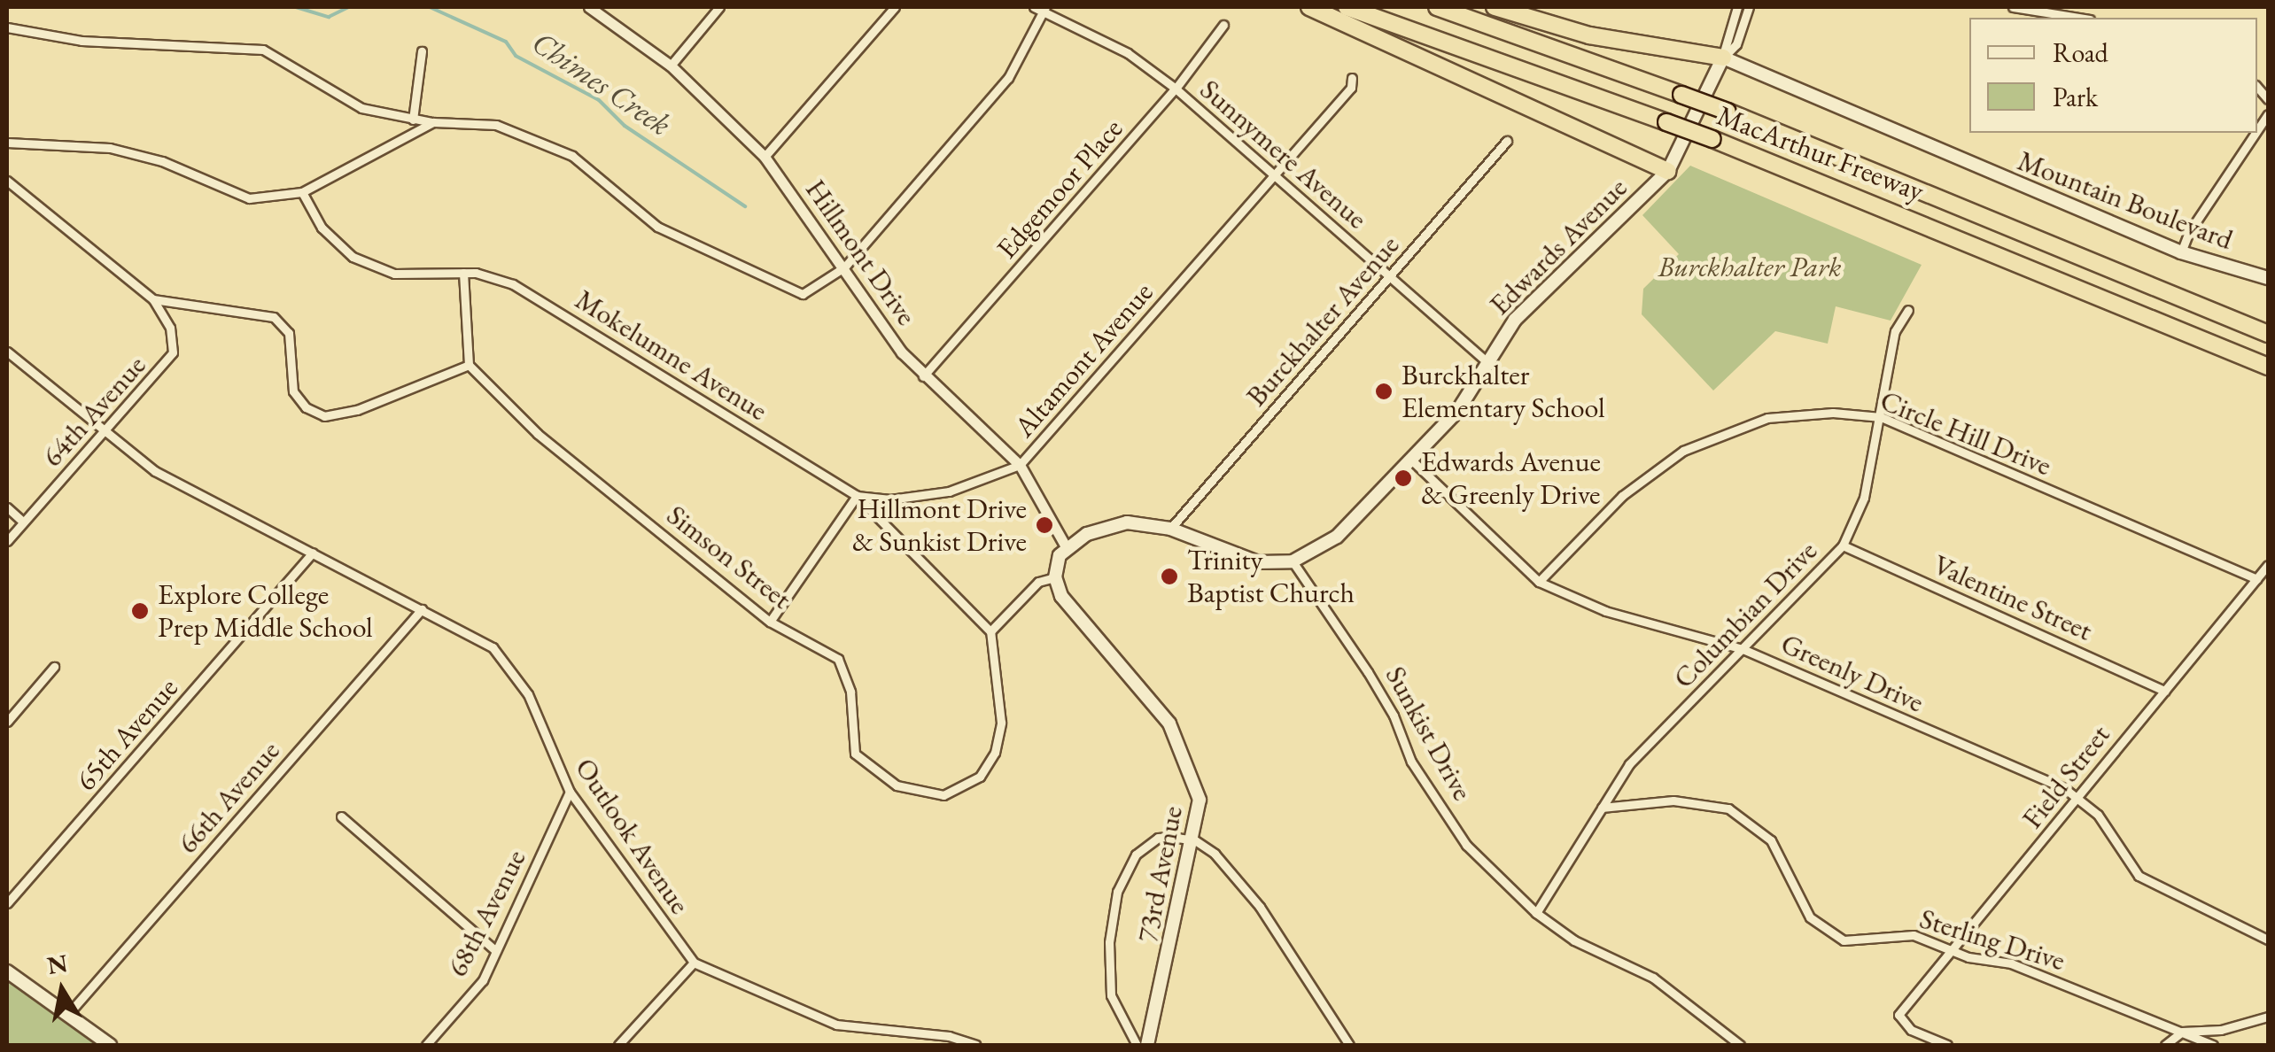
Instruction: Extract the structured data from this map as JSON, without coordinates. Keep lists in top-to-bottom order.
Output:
{
  "streets": {
    "highway": ["MacArthur Freeway"],
    "main road": ["Mountain Boulevard", "Edwards Avenue", "73rd Avenue"],
    "street": [
      "Sunnymere Avenue",
      "Edgemoor Place",
      "Hillmont Drive",
      "Burckhalter Avenue",
      "Mokelumne Avenue",
      "Altamont Avenue",
      "64th Avenue",
      "Circle Hill Drive",
      "Simson Street",
      "Valentine Street",
      "Columbian Drive",
      "Greenly Drive",
      "Sunkist Drive",
      "65th Avenue",
      "Field Street",
      "66th Avenue",
      "Outlook Avenue",
      "68th Avenue",
      "Sterling Drive"
    ]
  },
  "crossings": [
    ["Sunnymere Avenue", "Edgemoor Place"],
    ["Sunnymere Avenue", "Edwards Avenue"],
    ["Sunnymere Avenue", "Burckhalter Avenue"],
    ["Sunnymere Avenue", "Altamont Avenue"],
    ["Edgemoor Place", "Hillmont Drive"],
    ["Mountain Boulevard", "Edwards Avenue"],
    ["Edwards Avenue", "Greenly Drive"],
    ["Edwards Avenue", "Sunkist Drive"],
    ["Hillmont Drive", "Altamont Avenue"],
    ["Mokelumne Avenue", "Altamont Avenue"],
    ["Mokelumne Avenue", "Simson Street"],
    ["64th Avenue", "Outlook Avenue"],
    ["Circle Hill Drive", "Columbian Drive"],
    ["Circle Hill Drive", "Greenly Drive"],
    ["Circle Hill Drive", "Field Street"],
    ["Valentine Street", "Columbian Drive"],
    ["Valentine Street", "Field Street"],
    ["Columbian Drive", "Greenly Drive"],
    ["Columbian Drive", "Sunkist Drive"],
    ["Columbian Drive", "Sterling Drive"],
    ["Greenly Drive", "Field Street"],
    ["65th Avenue", "Outlook Avenue"],
    ["Field Street", "Sterling Drive"],
    ["66th Avenue", "Outlook Avenue"],
    ["Outlook Avenue", "68th Avenue"]
  ],
  "water": ["Chimes Creek"],
  "parks": ["Burckhalter Park"],
  "places": [
    "Burckhalter Elementary School",
    "Edwards Avenue & Greenly Drive",
    "Hillmont Drive & Sunkist Drive",
    "Trinity Baptist Church",
    "Explore College Prep Middle School"
  ],
  "legend": ["Road", "Park"],
  "north": "top"
}
